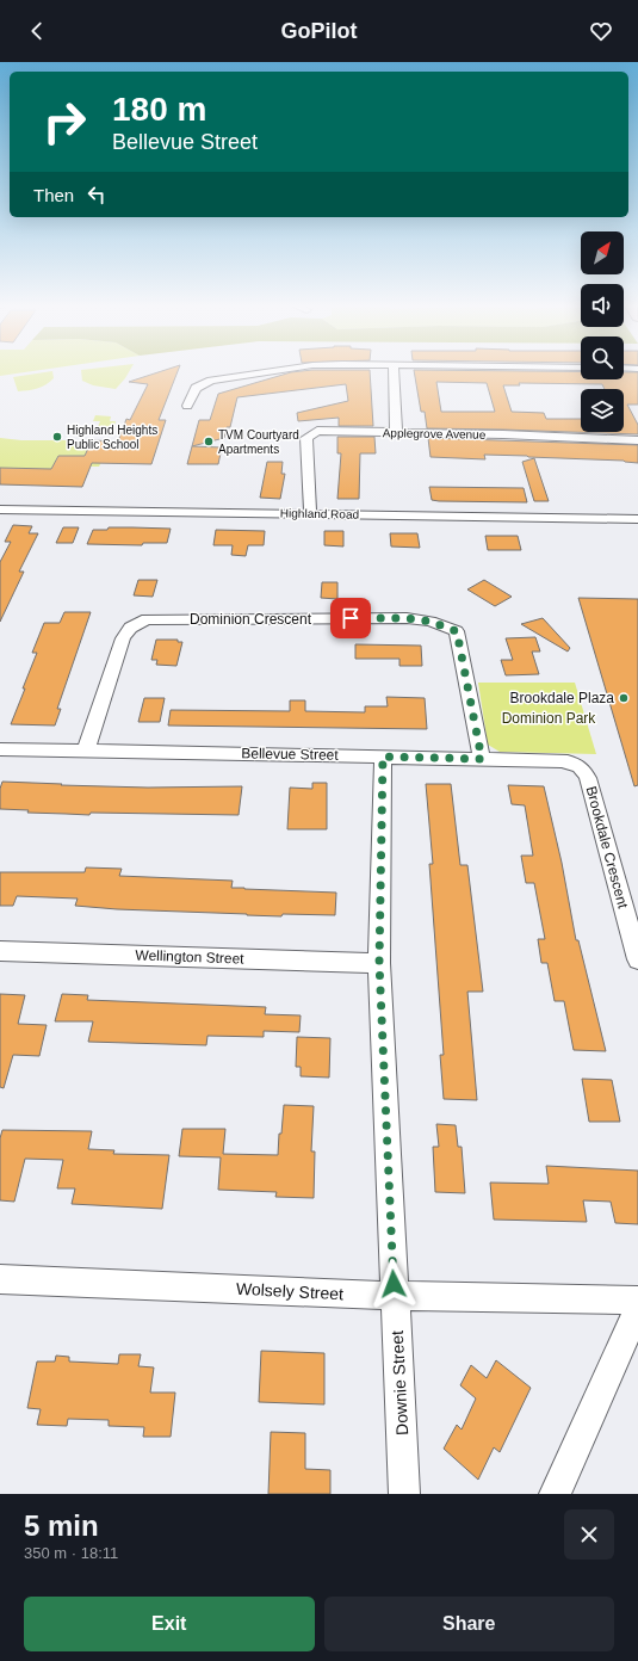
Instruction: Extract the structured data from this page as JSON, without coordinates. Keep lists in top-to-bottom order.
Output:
{
  "streets": {
    "street": [
      "Applegrove Avenue",
      "Highland Road",
      "Dominion Crescent",
      "Bellevue Street",
      "Brookdale Crescent",
      "Wellington Street",
      "Wolsely Street",
      "Downie Street"
    ]
  },
  "crossings": [
    ["Applegrove Avenue", "Highland Road"],
    ["Dominion Crescent", "Bellevue Street"],
    ["Bellevue Street", "Brookdale Crescent"],
    ["Bellevue Street", "Downie Street"],
    ["Wellington Street", "Downie Street"],
    ["Wolsely Street", "Downie Street"]
  ],
  "parks": ["Dominion Park"],
  "places": ["Highland Heights Public School", "TVM Courtyard Apartments", "Brookdale Plaza"],
  "north": "top right",
  "page": {
    "header": "GoPilot",
    "turn": ["180 m", "Bellevue Street"],
    "then": "Then",
    "heading": ["5 min", "350 m · 18:11"],
    "buttons": ["Exit", "Share"]
  }
}
